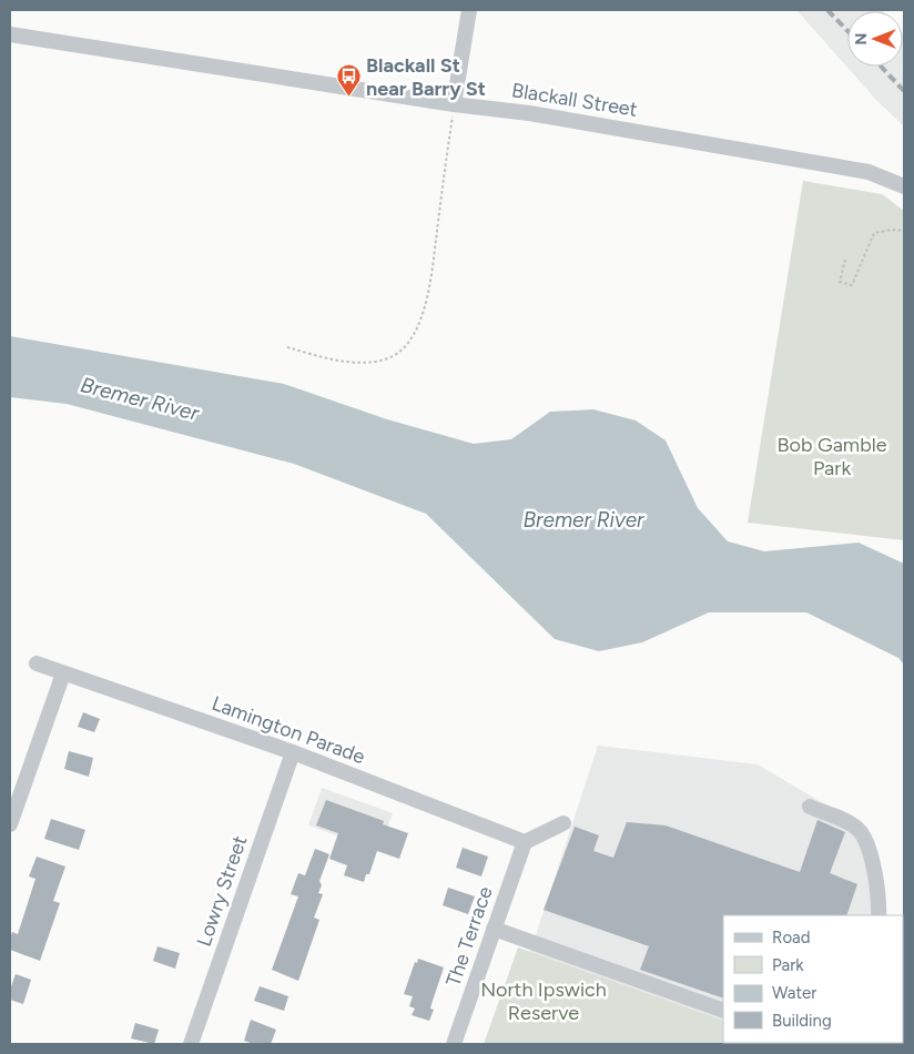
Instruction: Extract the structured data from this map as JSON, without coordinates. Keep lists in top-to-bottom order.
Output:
{
  "streets": {
    "street": [
      "Blackall Street",
      "Lamington Parade",
      "Lowry Street",
      "The Terrace"
    ]
  },
  "crossings": [
    ["Lamington Parade", "Lowry Street"],
    ["Lamington Parade", "The Terrace"]
  ],
  "water": ["Bremer River"],
  "parks": ["Bob Gamble Park", "North Ipswich Reserve"],
  "places": {
    "bus stop": ["Blackall St near Barry St"]
  },
  "legend": [
    "Road",
    "Park",
    "Water",
    "Building"
  ],
  "north": "left"
}
